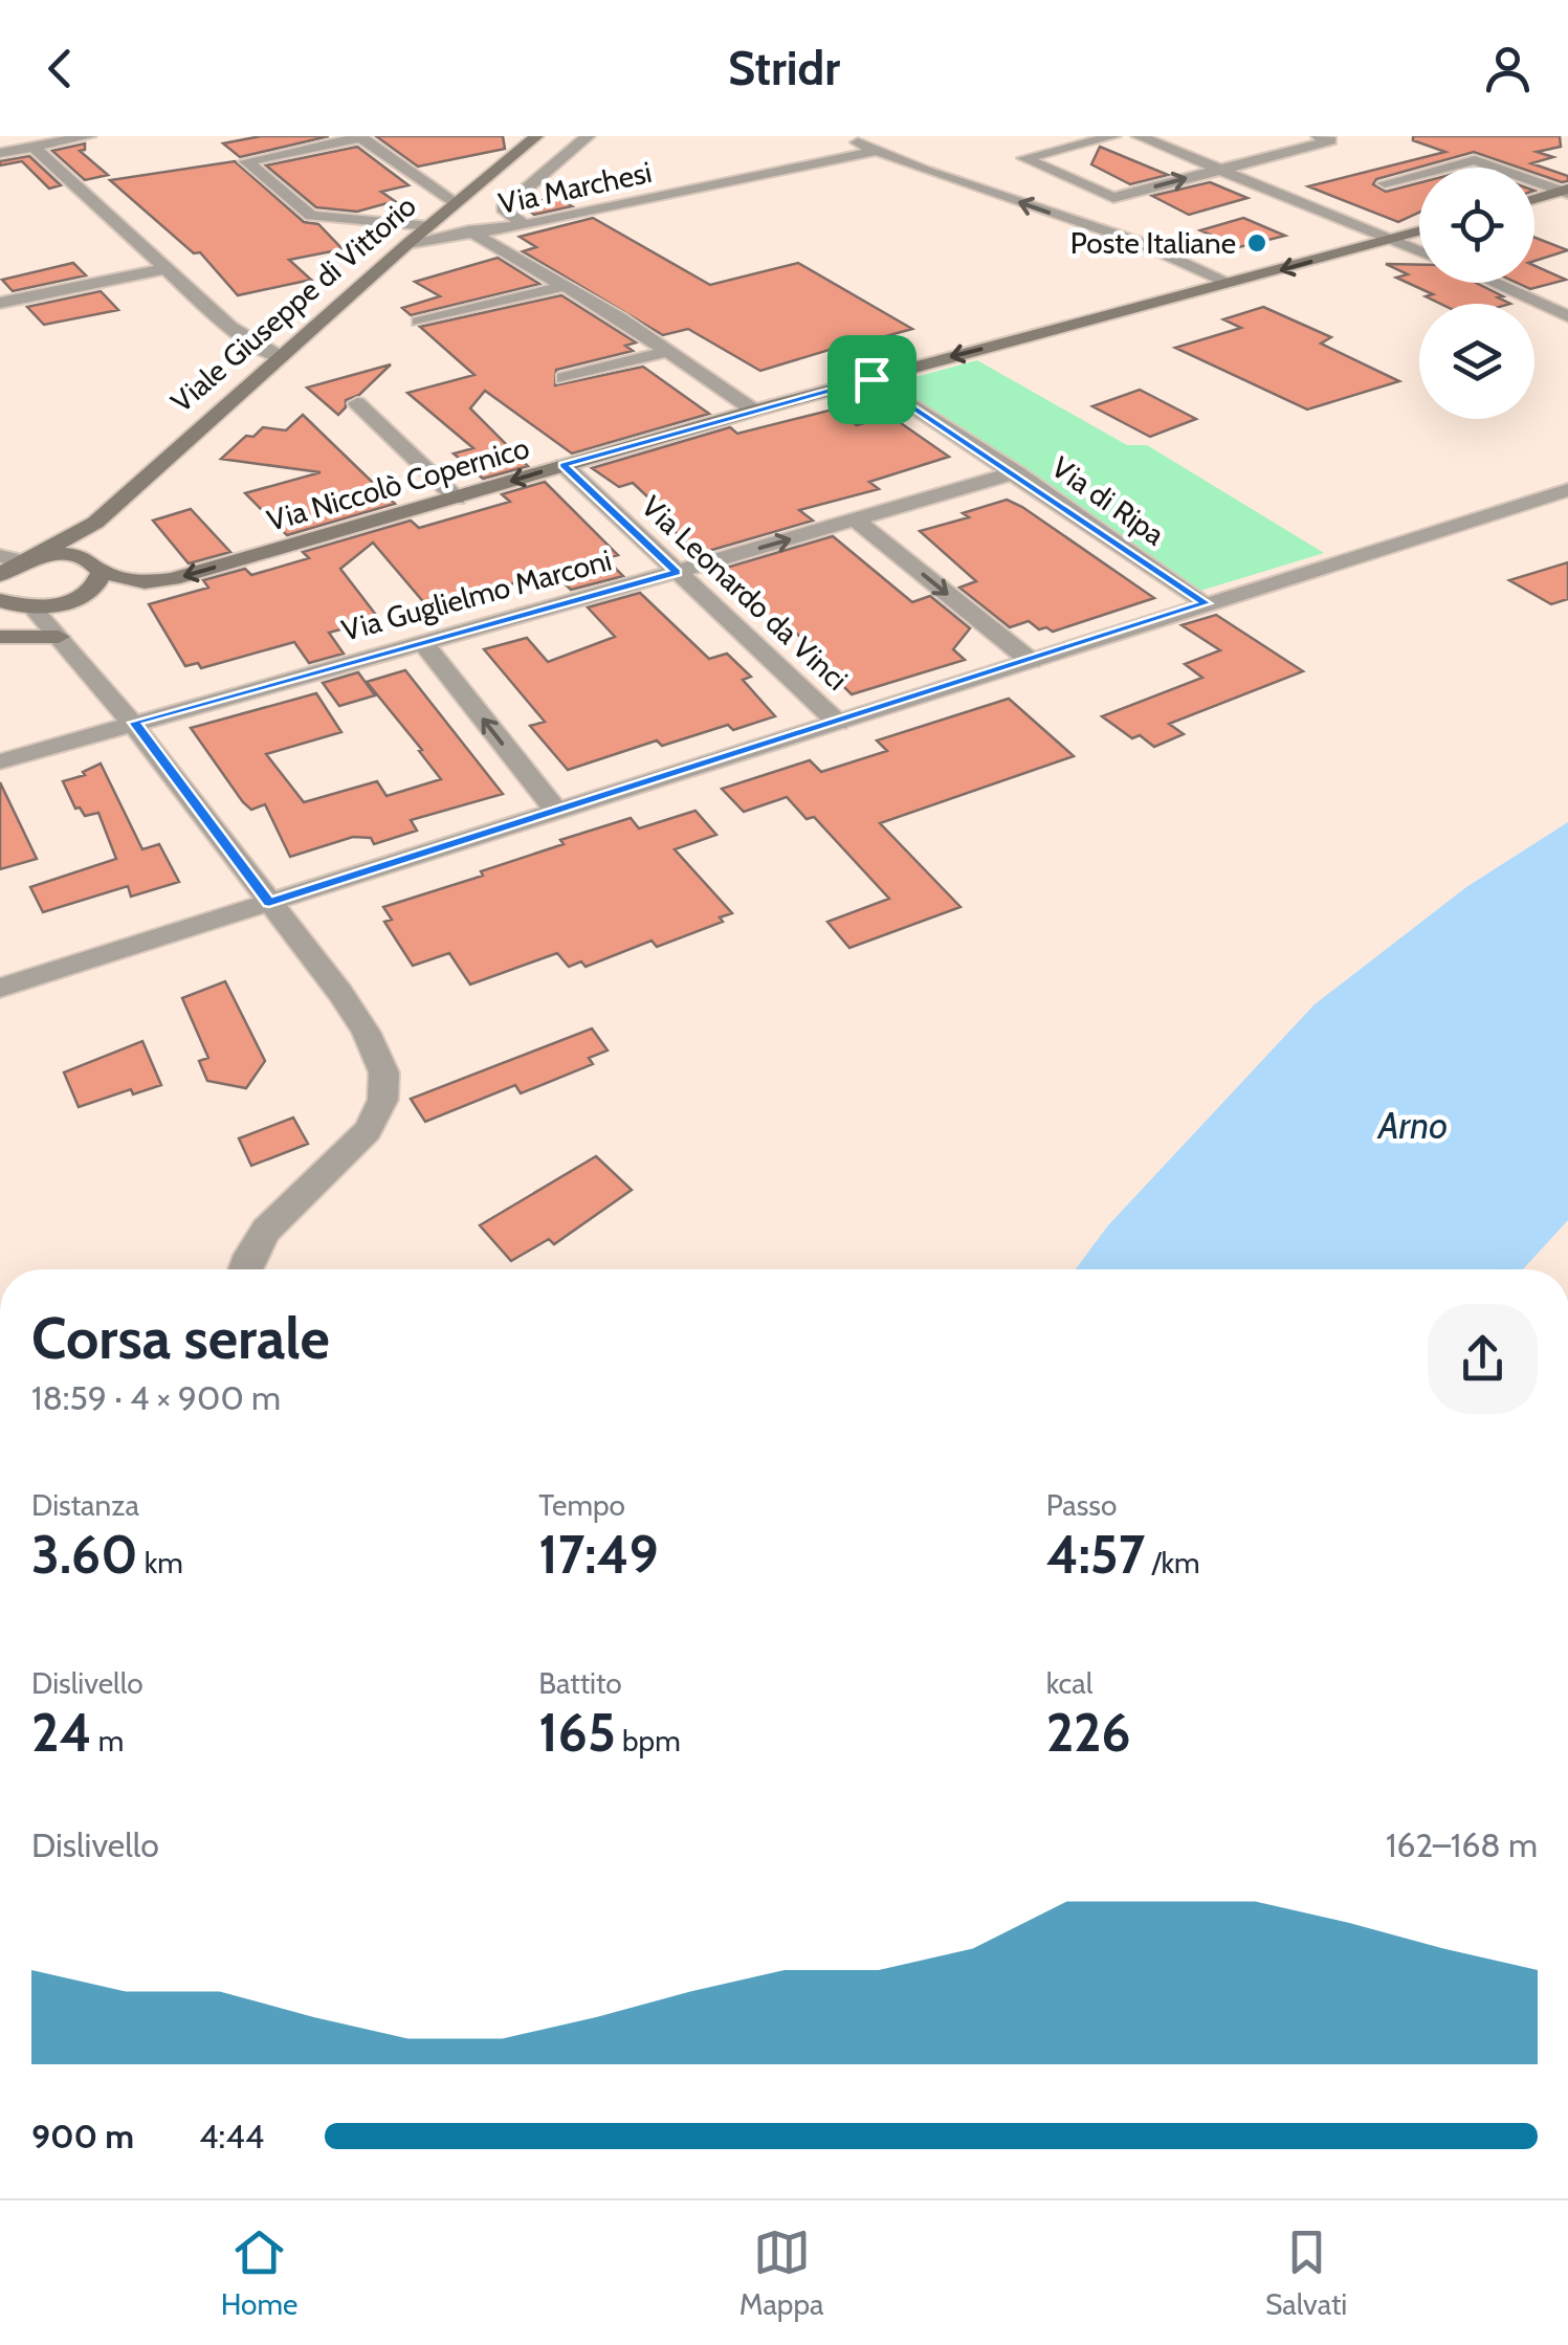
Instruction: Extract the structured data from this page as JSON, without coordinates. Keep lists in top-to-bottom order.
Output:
{
  "streets": {
    "main road": ["Viale Giuseppe di Vittorio", "Via Niccolò Copernico"],
    "street": [
      "Via Marchesi",
      "Via di Ripa",
      "Via Leonardo da Vinci",
      "Via Guglielmo Marconi"
    ]
  },
  "crossings": [
    ["Via Marchesi", "Viale Giuseppe di Vittorio"],
    ["Viale Giuseppe di Vittorio", "Via Niccolò Copernico"],
    ["Via Niccolò Copernico", "Via di Ripa"],
    ["Via Niccolò Copernico", "Via Leonardo da Vinci"],
    ["Via di Ripa", "Via Guglielmo Marconi"],
    ["Via Leonardo da Vinci", "Via Guglielmo Marconi"]
  ],
  "one_way": ["Via Niccolò Copernico"],
  "water": ["Arno"],
  "places": ["Poste Italiane"],
  "page": {
    "header": "Stridr",
    "heading": ["Corsa serale", "18:59 · 4 × 900 m"],
    "stats": [
      ["Distanza", "3.60 km"],
      ["Tempo", "17:49"],
      ["Passo", "4:57 /km"],
      ["Dislivello", "24 m"],
      ["Battito", "165 bpm"],
      ["kcal", "226"]
    ],
    "chart": ["Dislivello", "162–168 m"],
    "list": [
      {
        "name": "900 m",
        "note": "4:44"
      }
    ],
    "tabs": ["Home", "Mappa", "Salvati"]
  }
}
